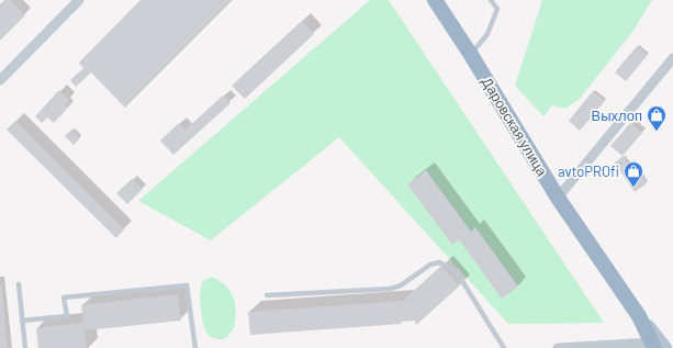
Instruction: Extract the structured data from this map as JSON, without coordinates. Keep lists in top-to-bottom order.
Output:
{
  "streets": {
    "highway": ["Даровская улица"]
  },
  "places": {
    "shop": ["Выхлоп", "avtoPROfi"]
  }
}
